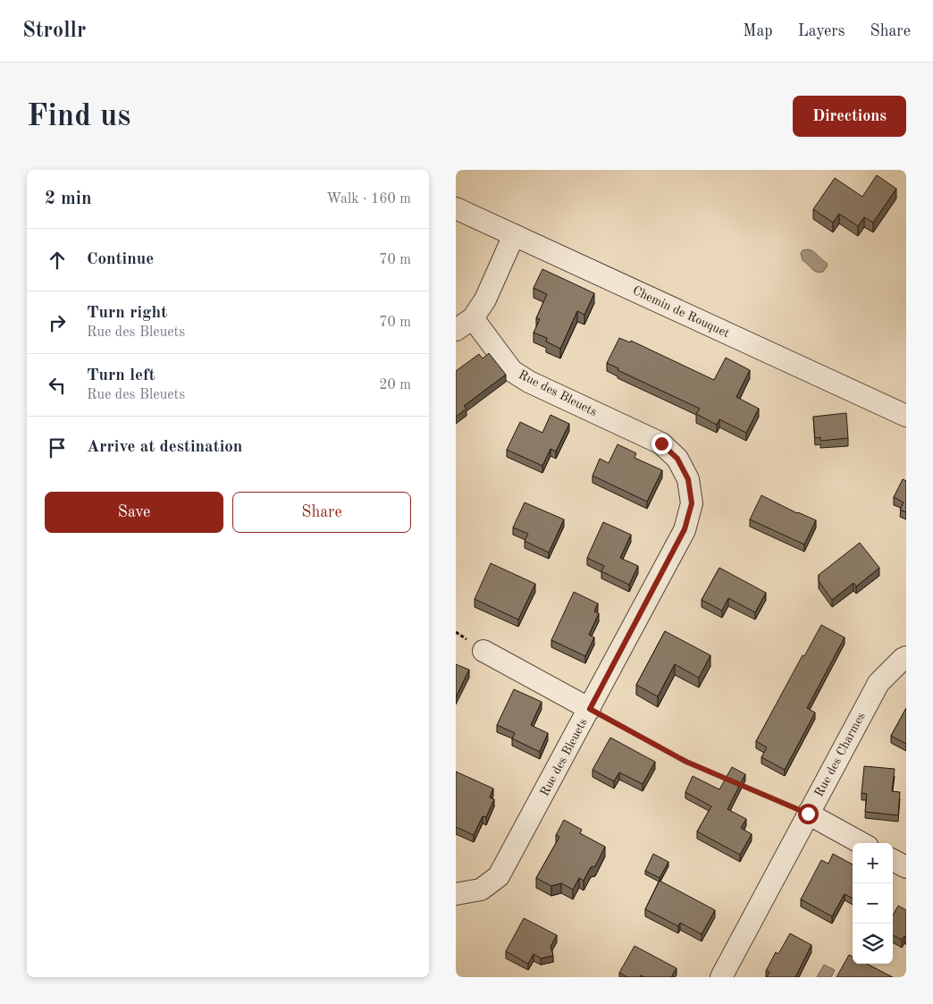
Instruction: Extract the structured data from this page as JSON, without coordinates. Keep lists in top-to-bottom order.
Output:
{
  "streets": {
    "street": ["Chemin de Rouquet", "Rue des Bleuets", "Rue des Charmes"]
  },
  "page": {
    "header": "Strollr",
    "nav": ["Map", "Layers", "Share"],
    "buttons": [
      "Directions",
      ["Save", "Share"]
    ],
    "title": "Find us",
    "heading": ["2 min", "Walk · 160 m"],
    "list": [
      ["Continue", "70 m"],
      ["Turn right", "Rue des Bleuets", "70 m"],
      ["Turn left", "Rue des Bleuets", "20 m"],
      "Arrive at destination"
    ],
    "map_buttons": ["+", "−"]
  }
}
